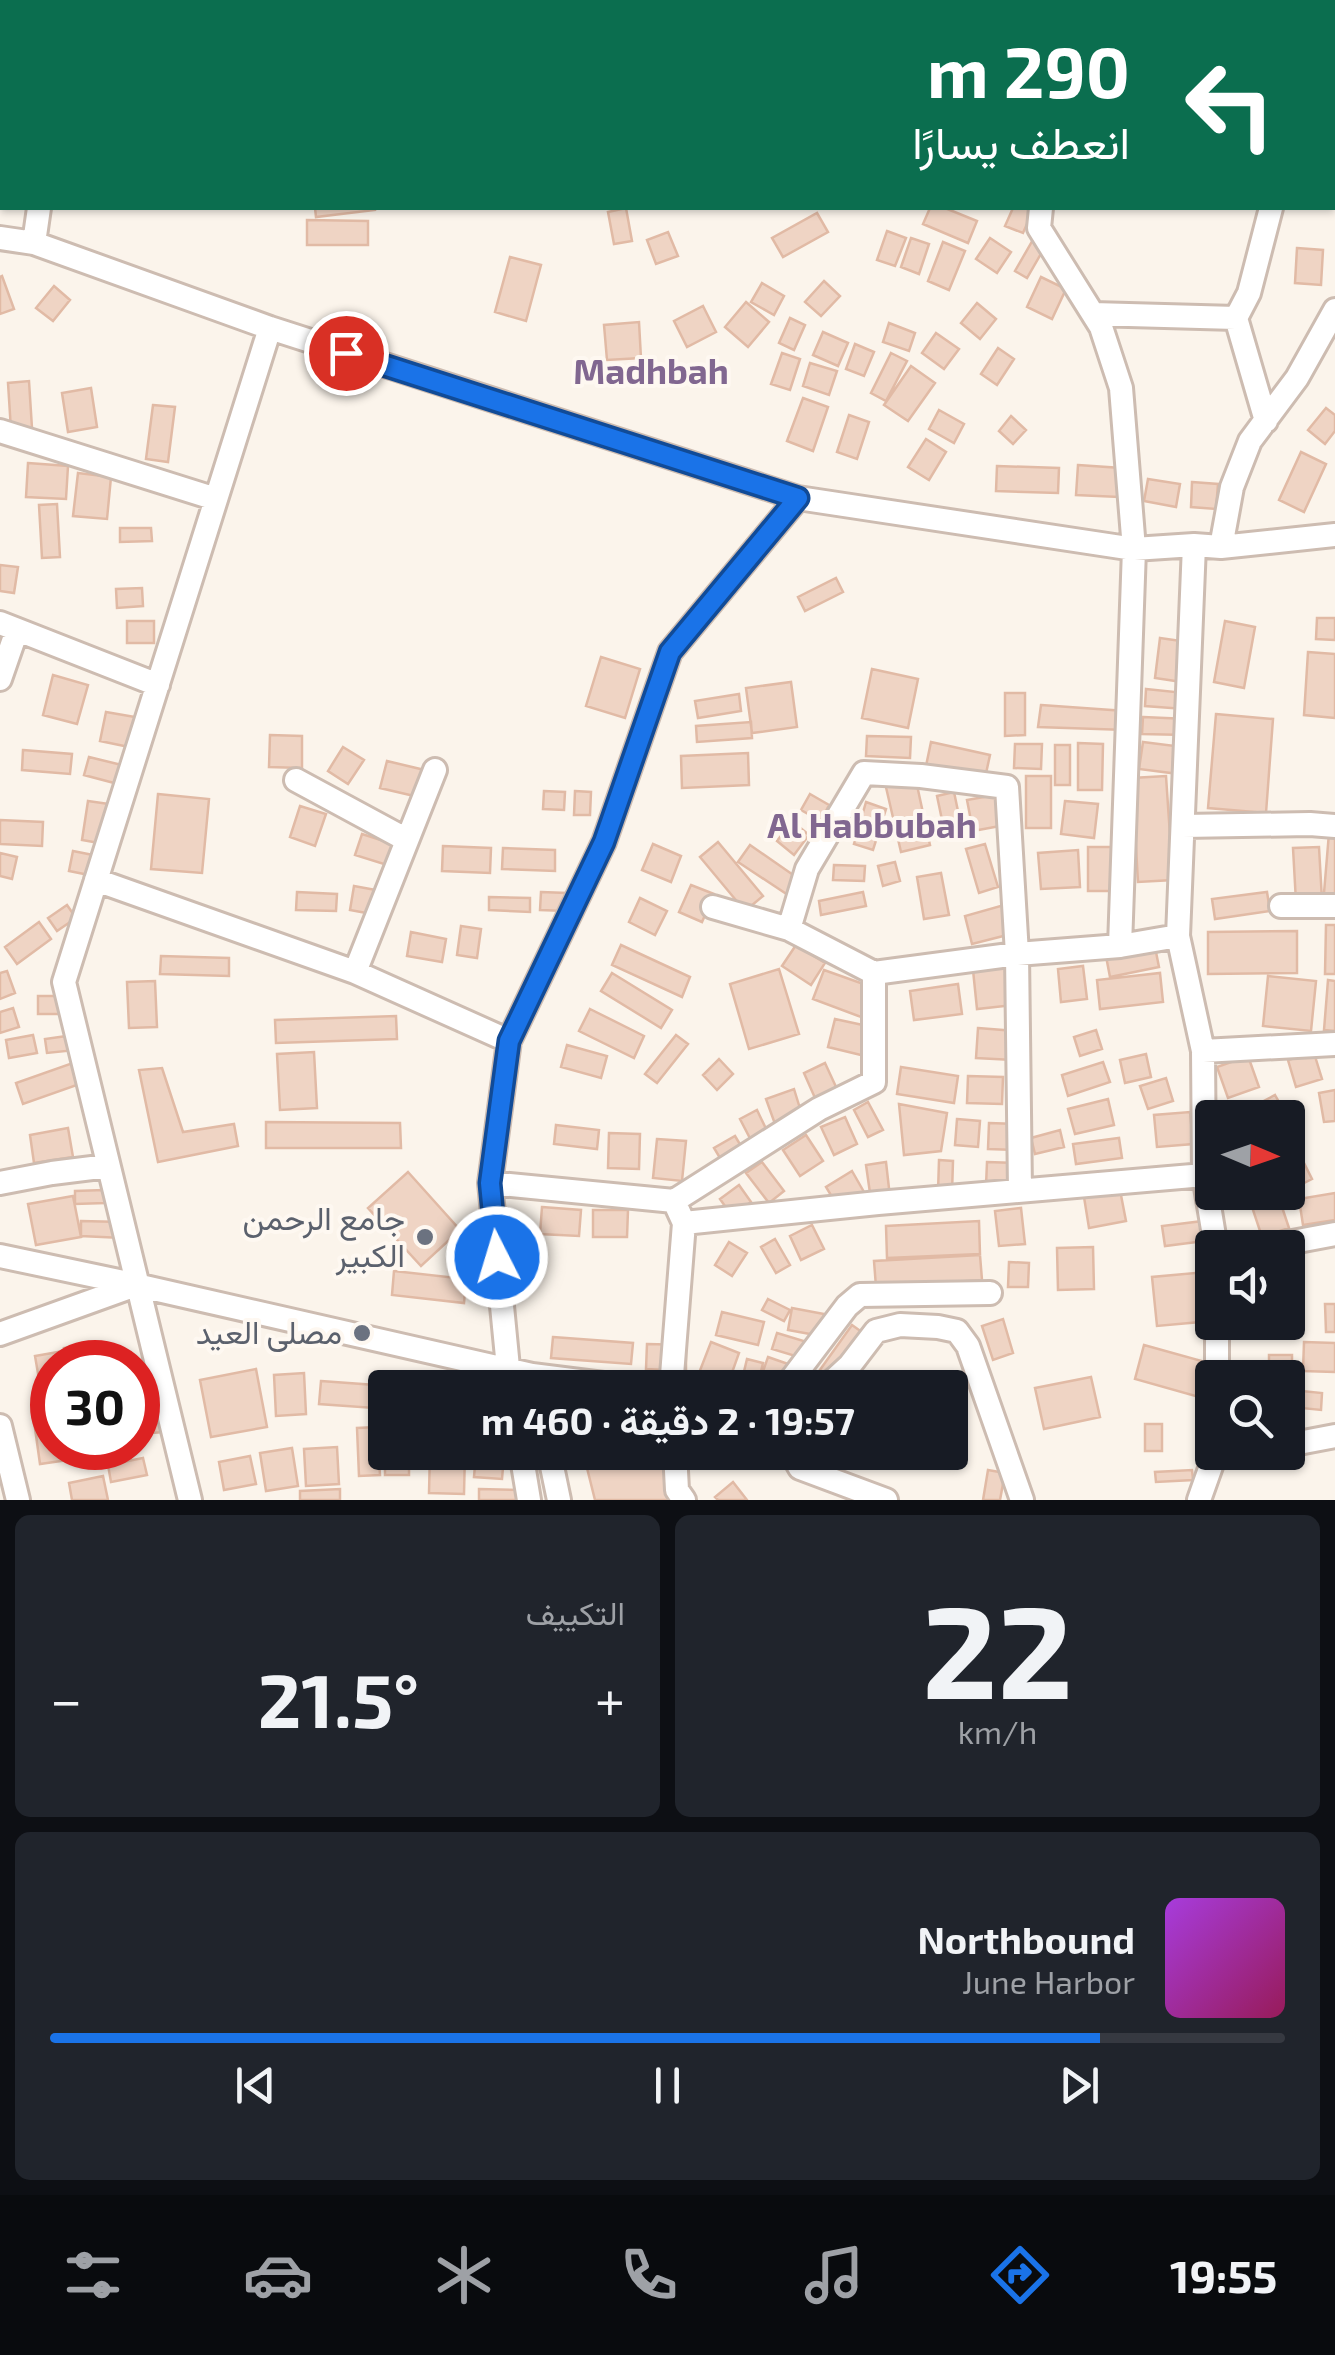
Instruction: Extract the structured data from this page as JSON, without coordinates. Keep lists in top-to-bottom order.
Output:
{
  "districts": ["Madhbah", "Al Habbubah"],
  "places": ["جامع الرحمن الكبير", "مصلى العيد"],
  "north": "right",
  "page": {
    "turn": ["290 m", "انعطف يسارًا"],
    "limit": "30",
    "trip": "19:57 · 2 دقيقة · 460 m",
    "tile": [
      ["22", "km/h"],
      "التكييف"
    ],
    "heat": ["−", "21.5°", "+"],
    "song": ["Northbound", "June Harbor"],
    "tabs": "19:55"
  }
}
